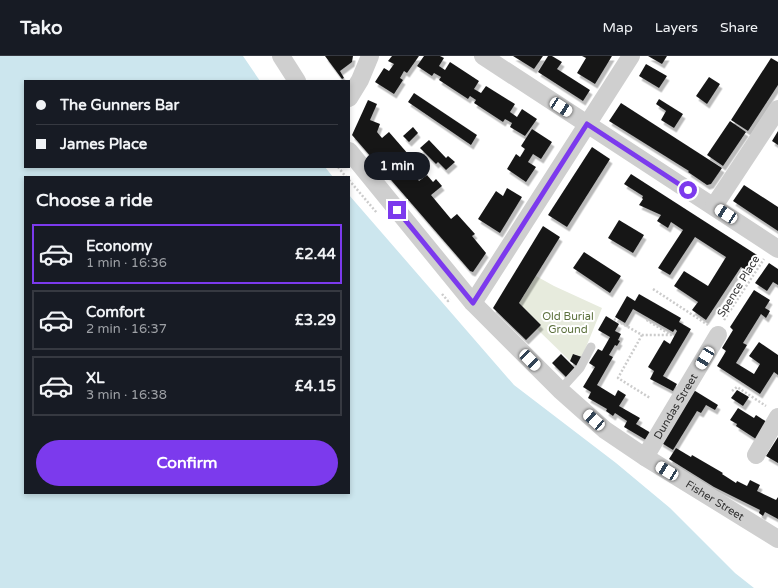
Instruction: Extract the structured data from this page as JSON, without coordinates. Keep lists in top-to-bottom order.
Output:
{
  "streets": {
    "street": ["Dundas Street", "Fisher Street"],
    "path": ["Spence Place"]
  },
  "crossings": [
    ["Spence Place", "Dundas Street"],
    ["Dundas Street", "Fisher Street"]
  ],
  "parks": ["Old Burial Ground"],
  "page": {
    "header": "Tako",
    "nav": ["Map", "Layers", "Share"],
    "banner": ["The Gunners Bar", "James Place"],
    "bubble": "1 min",
    "heading": "Choose a ride",
    "list": [
      {
        "name": "Economy",
        "note": "1 min · 16:36",
        "value": "£2.44"
      },
      {
        "name": "Comfort",
        "note": "2 min · 16:37",
        "value": "£3.29"
      },
      {
        "name": "XL",
        "note": "3 min · 16:38",
        "value": "£4.15"
      }
    ],
    "buttons": "Confirm"
  }
}
